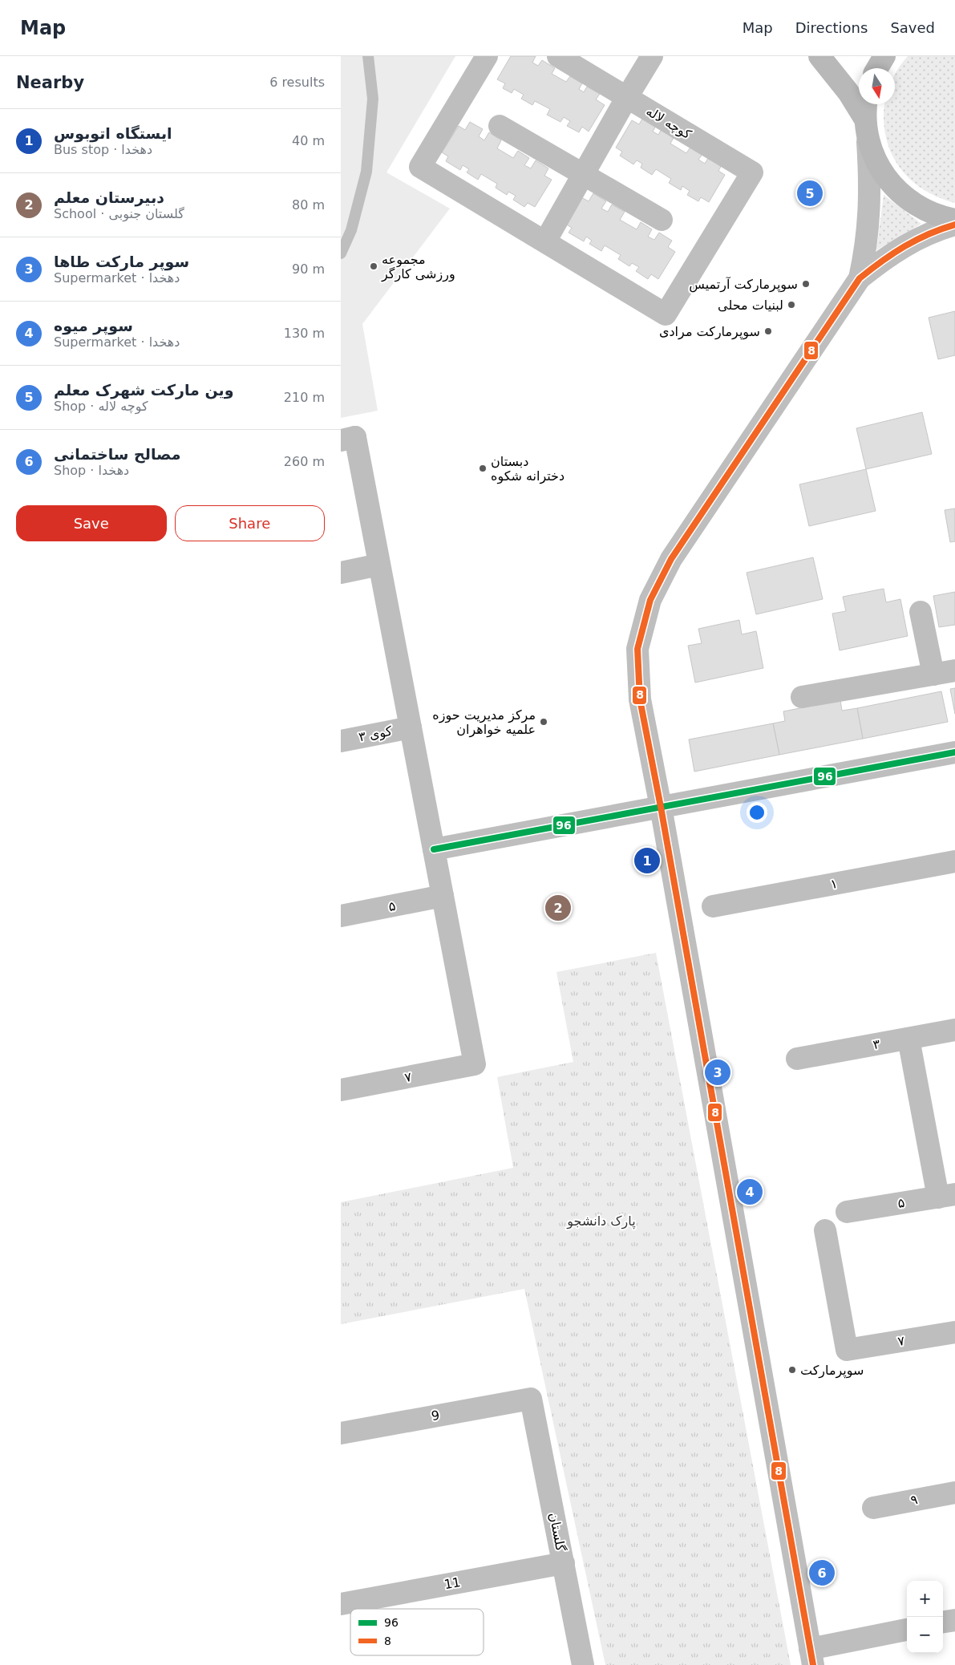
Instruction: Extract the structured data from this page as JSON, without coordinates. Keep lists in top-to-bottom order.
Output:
{
  "streets": {
    "street": [
      "کوچه لاله",
      "کوی ۳",
      "۱",
      "۵",
      "۳",
      "۷",
      "9",
      "۹",
      "گلستان",
      "11"
    ]
  },
  "crossings": [
    ["۵", "۷"],
    ["9", "گلستان"],
    ["گلستان", "11"]
  ],
  "parks": ["پارک دانشجو"],
  "places": [
    "مجموعه ورزشی کارگر",
    "سوپرمارکت آرتمیس",
    "لبنیات محلی",
    "سوپرمارکت مرادی",
    "دبستان دخترانه شکوه",
    "مرکز مدیریت حوزه علمیه خواهران",
    "سوپرمارکت"
  ],
  "lines": ["transit line 8", "transit line 96"],
  "legend": ["96", "8"],
  "north": "bottom",
  "page": {
    "header": "Map",
    "nav": ["Map", "Directions", "Saved"],
    "heading": ["Nearby", "6 results"],
    "list": [
      {
        "mark": "1",
        "name": "ایستگاه اتوبوس",
        "note": "Bus stop · دهخدا",
        "value": "40 m"
      },
      {
        "mark": "2",
        "name": "دبیرستان معلم",
        "note": "School · گلستان جنوبی",
        "value": "80 m"
      },
      {
        "mark": "3",
        "name": "سوپر مارکت طاها",
        "note": "Supermarket · دهخدا",
        "value": "90 m"
      },
      {
        "mark": "4",
        "name": "سوپر میوه",
        "note": "Supermarket · دهخدا",
        "value": "130 m"
      },
      {
        "mark": "5",
        "name": "وین مارکت شهرک معلم",
        "note": "Shop · کوچه لاله",
        "value": "210 m"
      },
      {
        "mark": "6",
        "name": "مصالح ساختمانی",
        "note": "Shop · دهخدا",
        "value": "260 m"
      }
    ],
    "pins": [
      "5",
      "1",
      "2",
      "3",
      "4",
      "6"
    ],
    "buttons": ["Save", "Share"],
    "map_buttons": ["+", "−"]
  }
}
